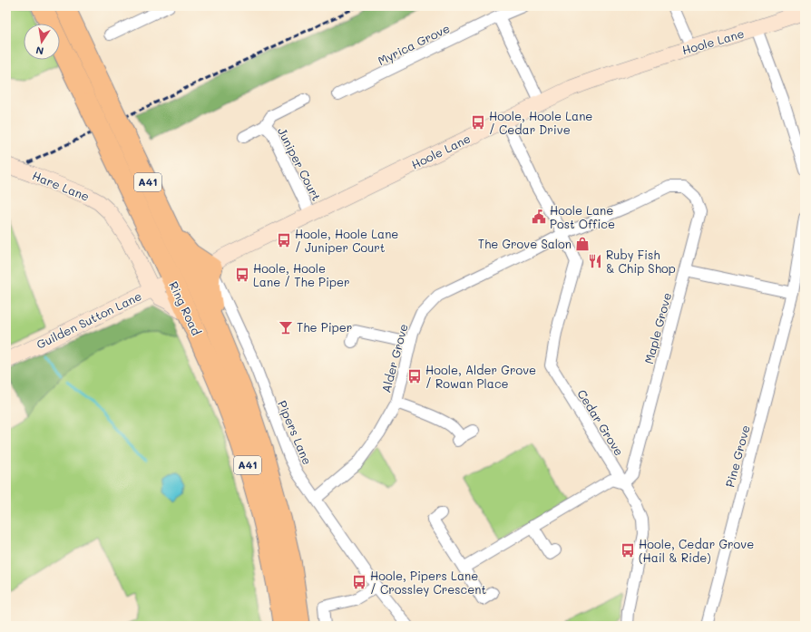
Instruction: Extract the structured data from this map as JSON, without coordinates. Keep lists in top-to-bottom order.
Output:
{
  "streets": {
    "highway": ["A41", "Ring Road"],
    "street": [
      "Hoole Lane",
      "Myrica Grove",
      "Juniper Court",
      "Hare Lane",
      "Guilden Sutton Lane",
      "Maple Grove",
      "Alder Grove",
      "Cedar Grove",
      "Pipers Lane",
      "Pine Grove"
    ]
  },
  "crossings": [
    ["Hoole Lane", "Juniper Court"],
    ["Hoole Lane", "Cedar Grove"],
    ["Hoole Lane", "Pipers Lane"],
    ["Hare Lane", "Guilden Sutton Lane"],
    ["Ring Road", "Guilden Sutton Lane"],
    ["Maple Grove", "Alder Grove"],
    ["Maple Grove", "Cedar Grove"],
    ["Alder Grove", "Cedar Grove"],
    ["Alder Grove", "Pipers Lane"]
  ],
  "places": {
    "bus stop": [
      "Hoole, Hoole Lane / Cedar Drive",
      "Hoole, Hoole Lane / Juniper Court",
      "Hoole, Hoole Lane / The Piper",
      "Hoole, Alder Grove / Rowan Place",
      "Hoole, Cedar Grove (Hail & Ride)",
      "Hoole, Pipers Lane / Crossley Crescent"
    ],
    "public building": ["Hoole Lane Post Office"],
    "shop": ["The Grove Salon"],
    "restaurant": ["Ruby Fish & Chip Shop"],
    "bar": ["The Piper"]
  },
  "north": "bottom"
}
